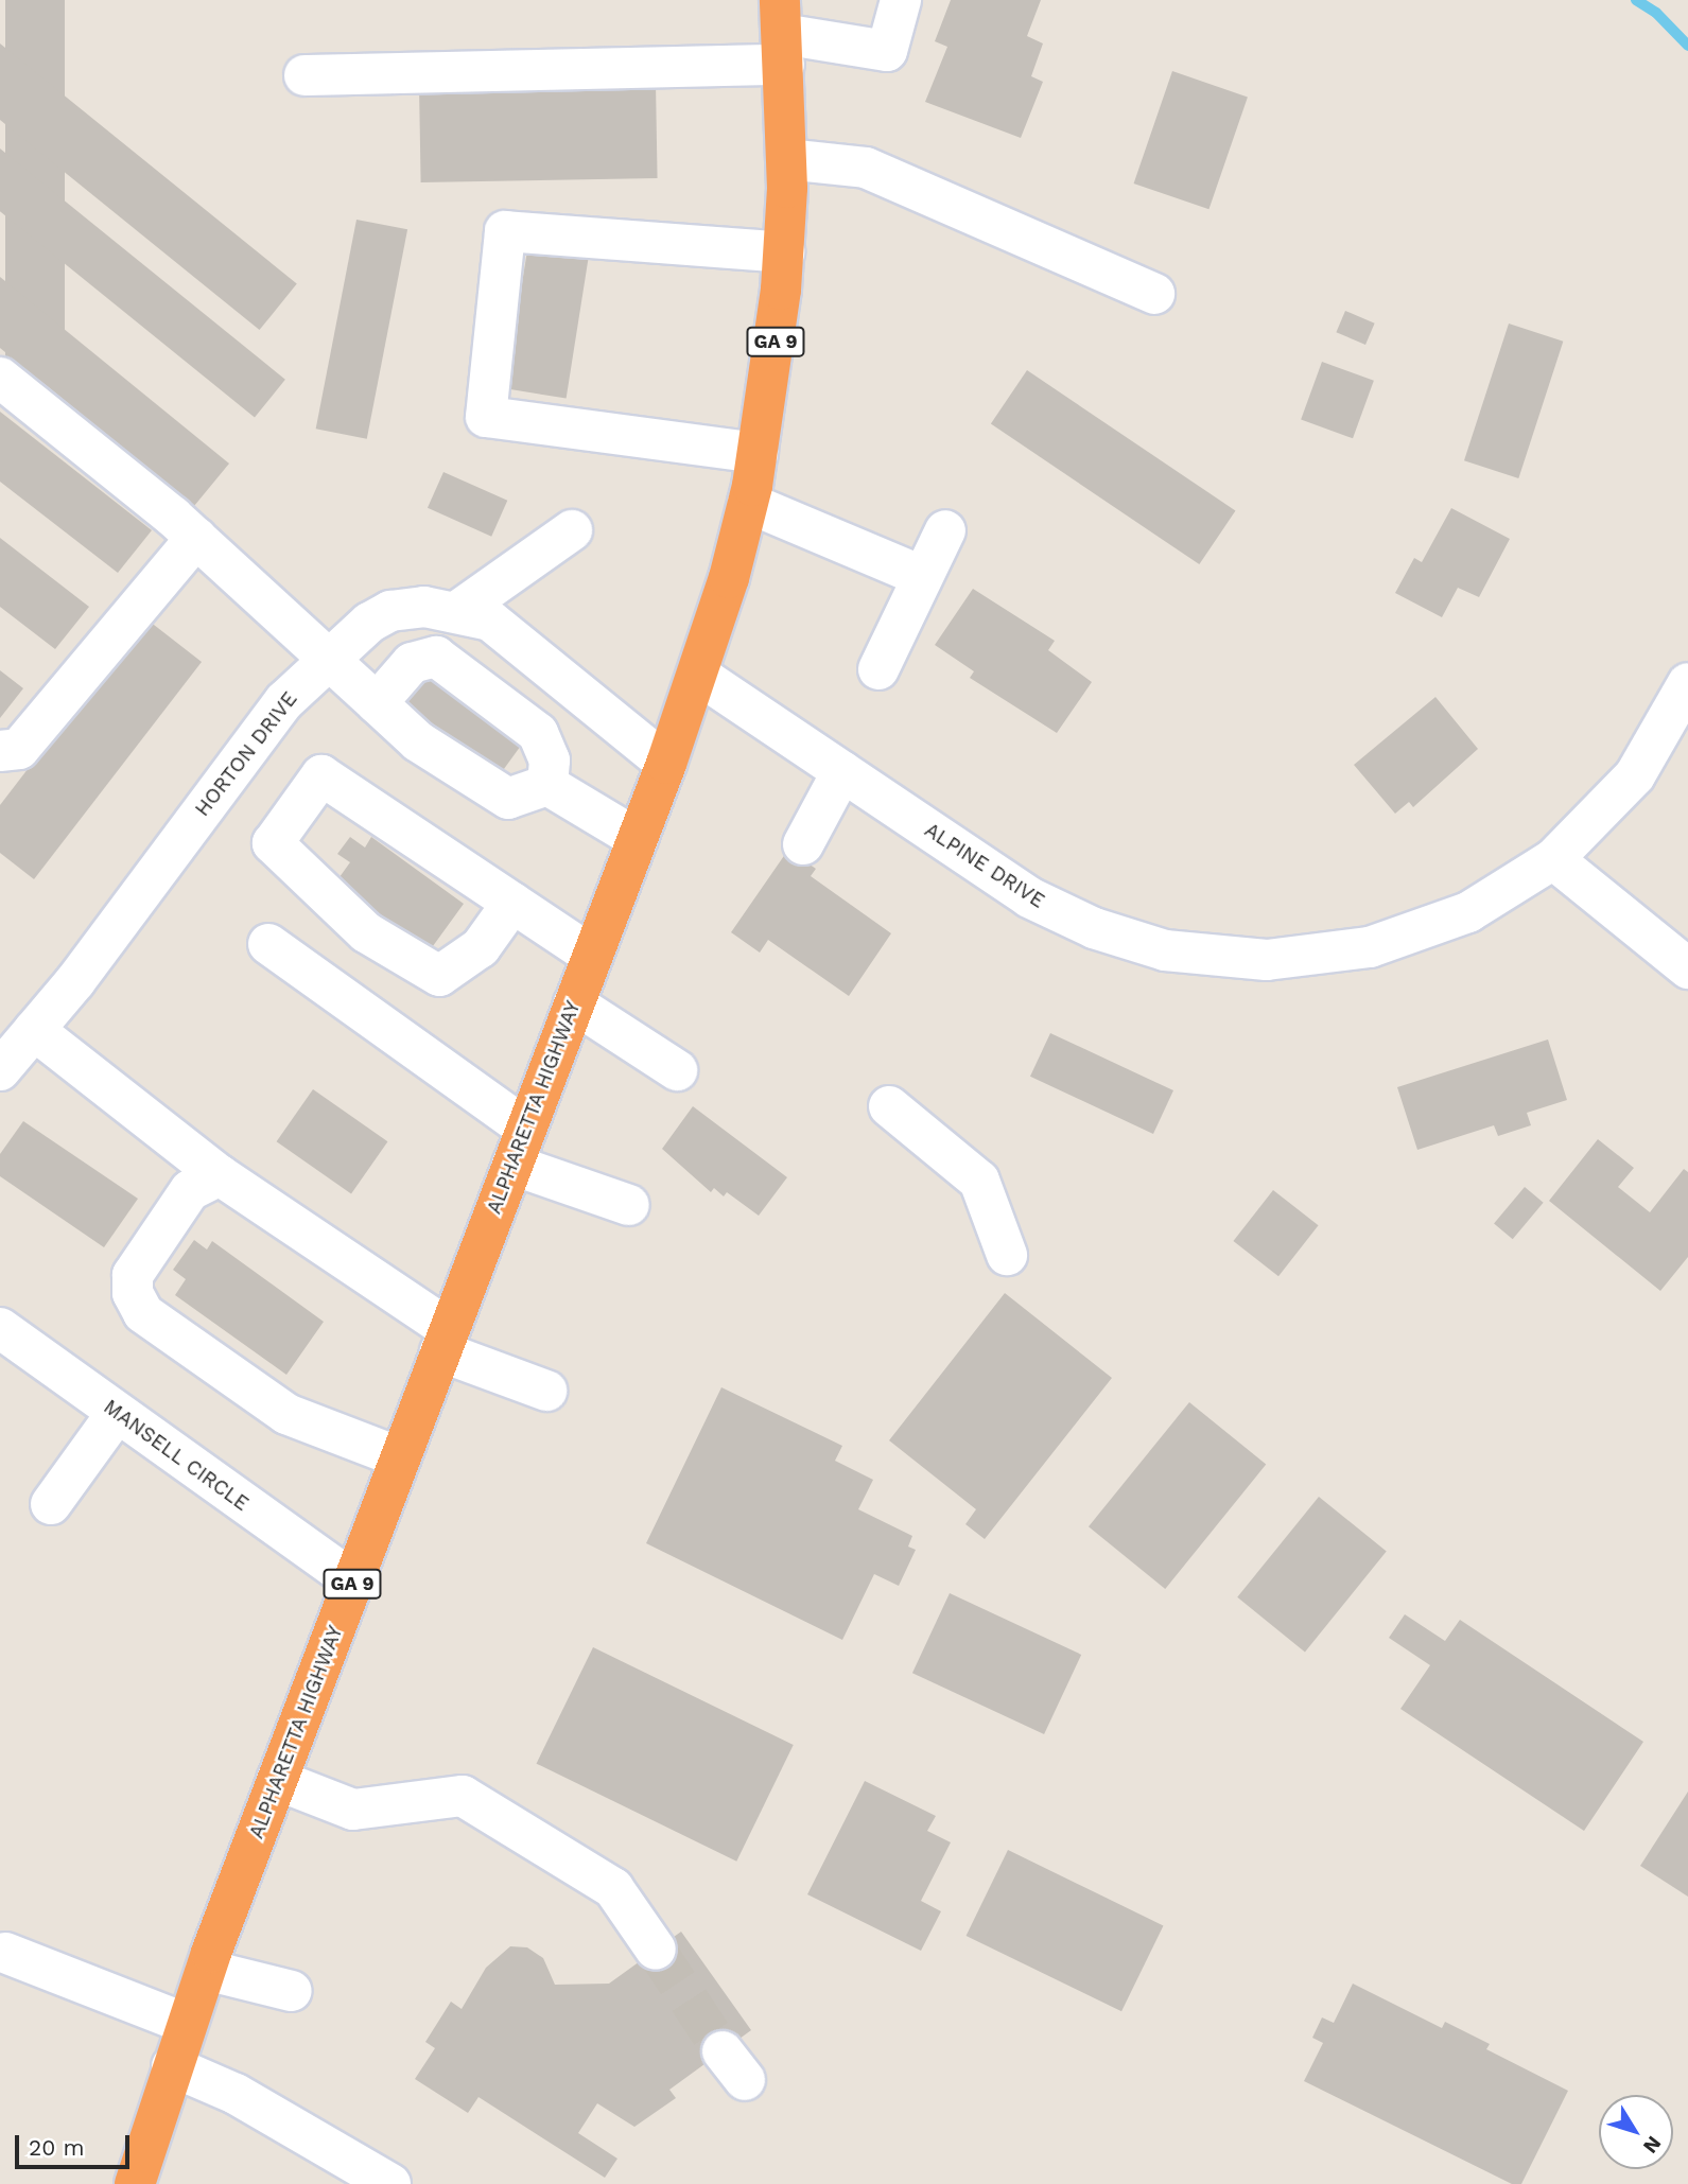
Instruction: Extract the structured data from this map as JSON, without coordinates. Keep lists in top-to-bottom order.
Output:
{
  "streets": {
    "highway": ["GA 9", "ALPHARETTA HIGHWAY"],
    "street": ["HORTON DRIVE", "ALPINE DRIVE", "MANSELL CIRCLE"]
  },
  "crossings": [
    ["HORTON DRIVE", "ALPHARETTA HIGHWAY"],
    ["ALPINE DRIVE", "ALPHARETTA HIGHWAY"],
    ["ALPHARETTA HIGHWAY", "MANSELL CIRCLE"]
  ],
  "scale_bar": "20 m",
  "north": "bottom right"
}
